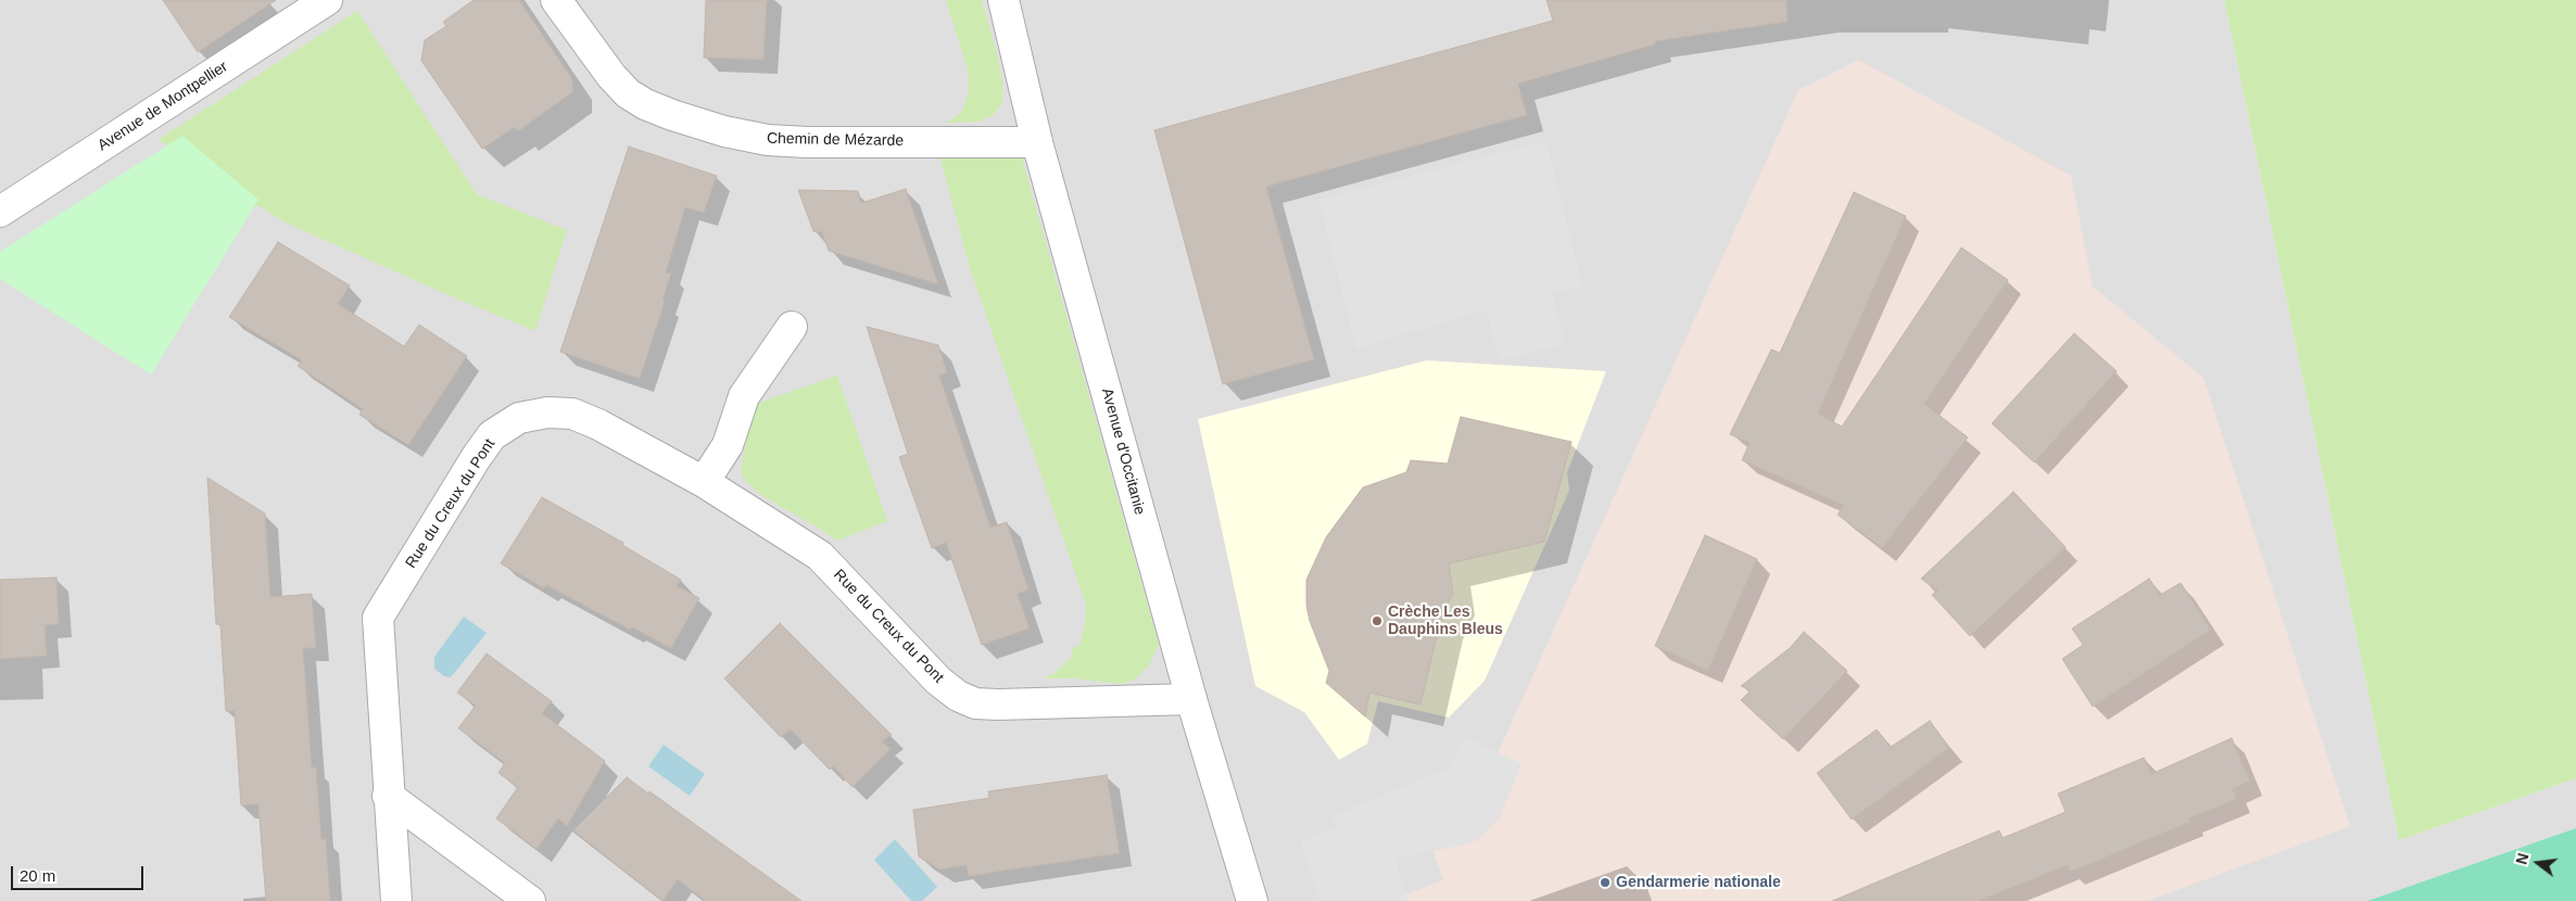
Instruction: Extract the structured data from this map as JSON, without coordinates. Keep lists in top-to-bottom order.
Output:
{
  "streets": {
    "street": [
      "Avenue de Montpellier",
      "Chemin de Mézarde",
      "Avenue d'Occitanie",
      "Rue du Creux du Pont"
    ]
  },
  "crossings": [
    ["Chemin de Mézarde", "Avenue d'Occitanie"],
    ["Avenue d'Occitanie", "Rue du Creux du Pont"]
  ],
  "places": ["Crèche Les Dauphins Bleus", "Gendarmerie nationale"],
  "scale_bar": "20 m",
  "north": "left"
}
